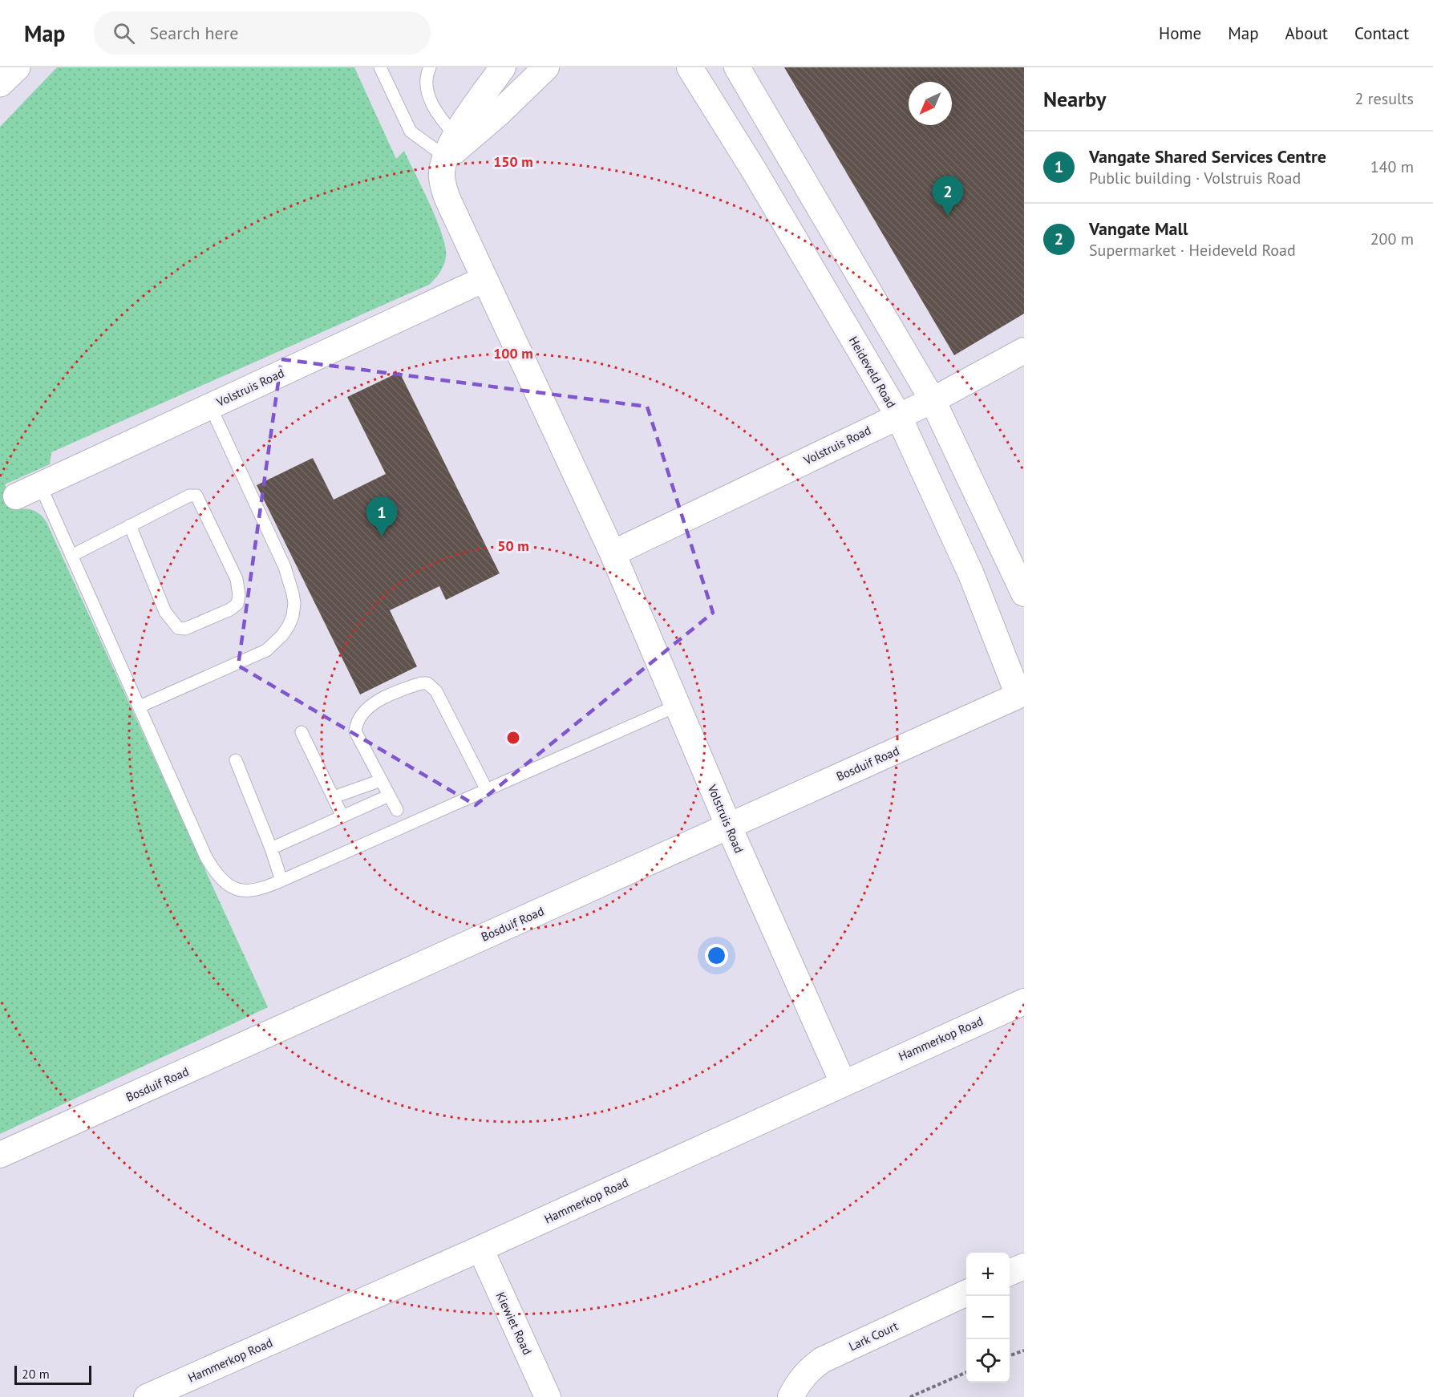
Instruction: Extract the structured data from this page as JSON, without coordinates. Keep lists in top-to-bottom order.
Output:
{
  "streets": {
    "street": [
      "Heideveld Road",
      "Volstruis Road",
      "Bosduif Road",
      "Hammerkop Road",
      "Kiewiet Road",
      "Lark Court"
    ]
  },
  "crossings": [
    ["Heideveld Road", "Volstruis Road"],
    ["Heideveld Road", "Bosduif Road"],
    ["Volstruis Road", "Bosduif Road"],
    ["Volstruis Road", "Hammerkop Road"],
    ["Hammerkop Road", "Kiewiet Road"]
  ],
  "scale_bar": "20 m",
  "north": "bottom left",
  "page": {
    "header": "Map",
    "search": "Search here",
    "nav": [
      "Home",
      "Map",
      "About",
      "Contact"
    ],
    "heading": ["Nearby", "2 results"],
    "list": [
      {
        "mark": "1",
        "name": "Vangate Shared Services Centre",
        "note": "Public building · Volstruis Road",
        "value": "140 m"
      },
      {
        "mark": "2",
        "name": "Vangate Mall",
        "note": "Supermarket · Heideveld Road",
        "value": "200 m"
      }
    ],
    "pins": ["2", "1"],
    "map_buttons": ["+", "−"],
    "scale": "20 m"
  },
  "rings": ["150 m", "100 m", "50 m"]
}
